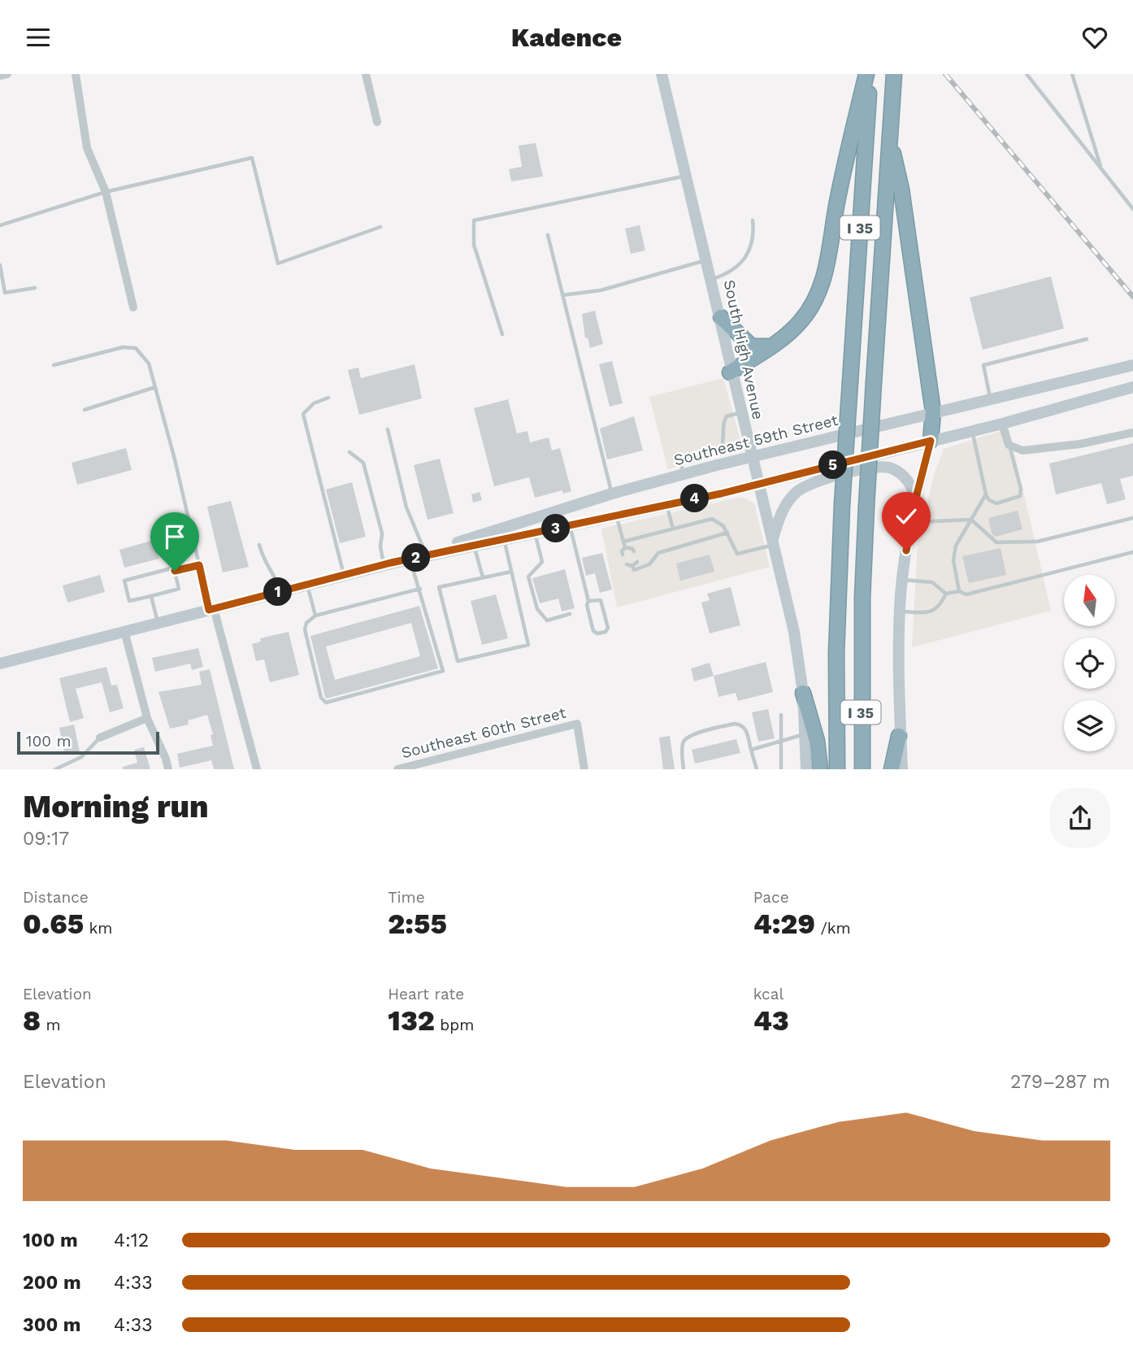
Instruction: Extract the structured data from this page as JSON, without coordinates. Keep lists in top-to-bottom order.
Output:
{
  "streets": {
    "highway": ["I 35"],
    "main road": ["South High Avenue", "Southeast 59th Street"],
    "street": ["Southeast 60th Street"]
  },
  "crossings": [
    ["South High Avenue", "Southeast 59th Street"]
  ],
  "scale_bar": "100 m",
  "north": "top",
  "page": {
    "header": "Kadence",
    "pins": [
      "5",
      "4",
      "3",
      "2",
      "1"
    ],
    "scale": "100 m",
    "heading": ["Morning run", "09:17"],
    "stats": [
      ["Distance", "0.65 km"],
      ["Time", "2:55"],
      ["Pace", "4:29 /km"],
      ["Elevation", "8 m"],
      ["Heart rate", "132 bpm"],
      ["kcal", "43"]
    ],
    "chart": ["Elevation", "279–287 m"],
    "list": [
      {
        "name": "100 m",
        "note": "4:12"
      },
      {
        "name": "200 m",
        "note": "4:33"
      },
      {
        "name": "300 m",
        "note": "4:33"
      }
    ]
  }
}
